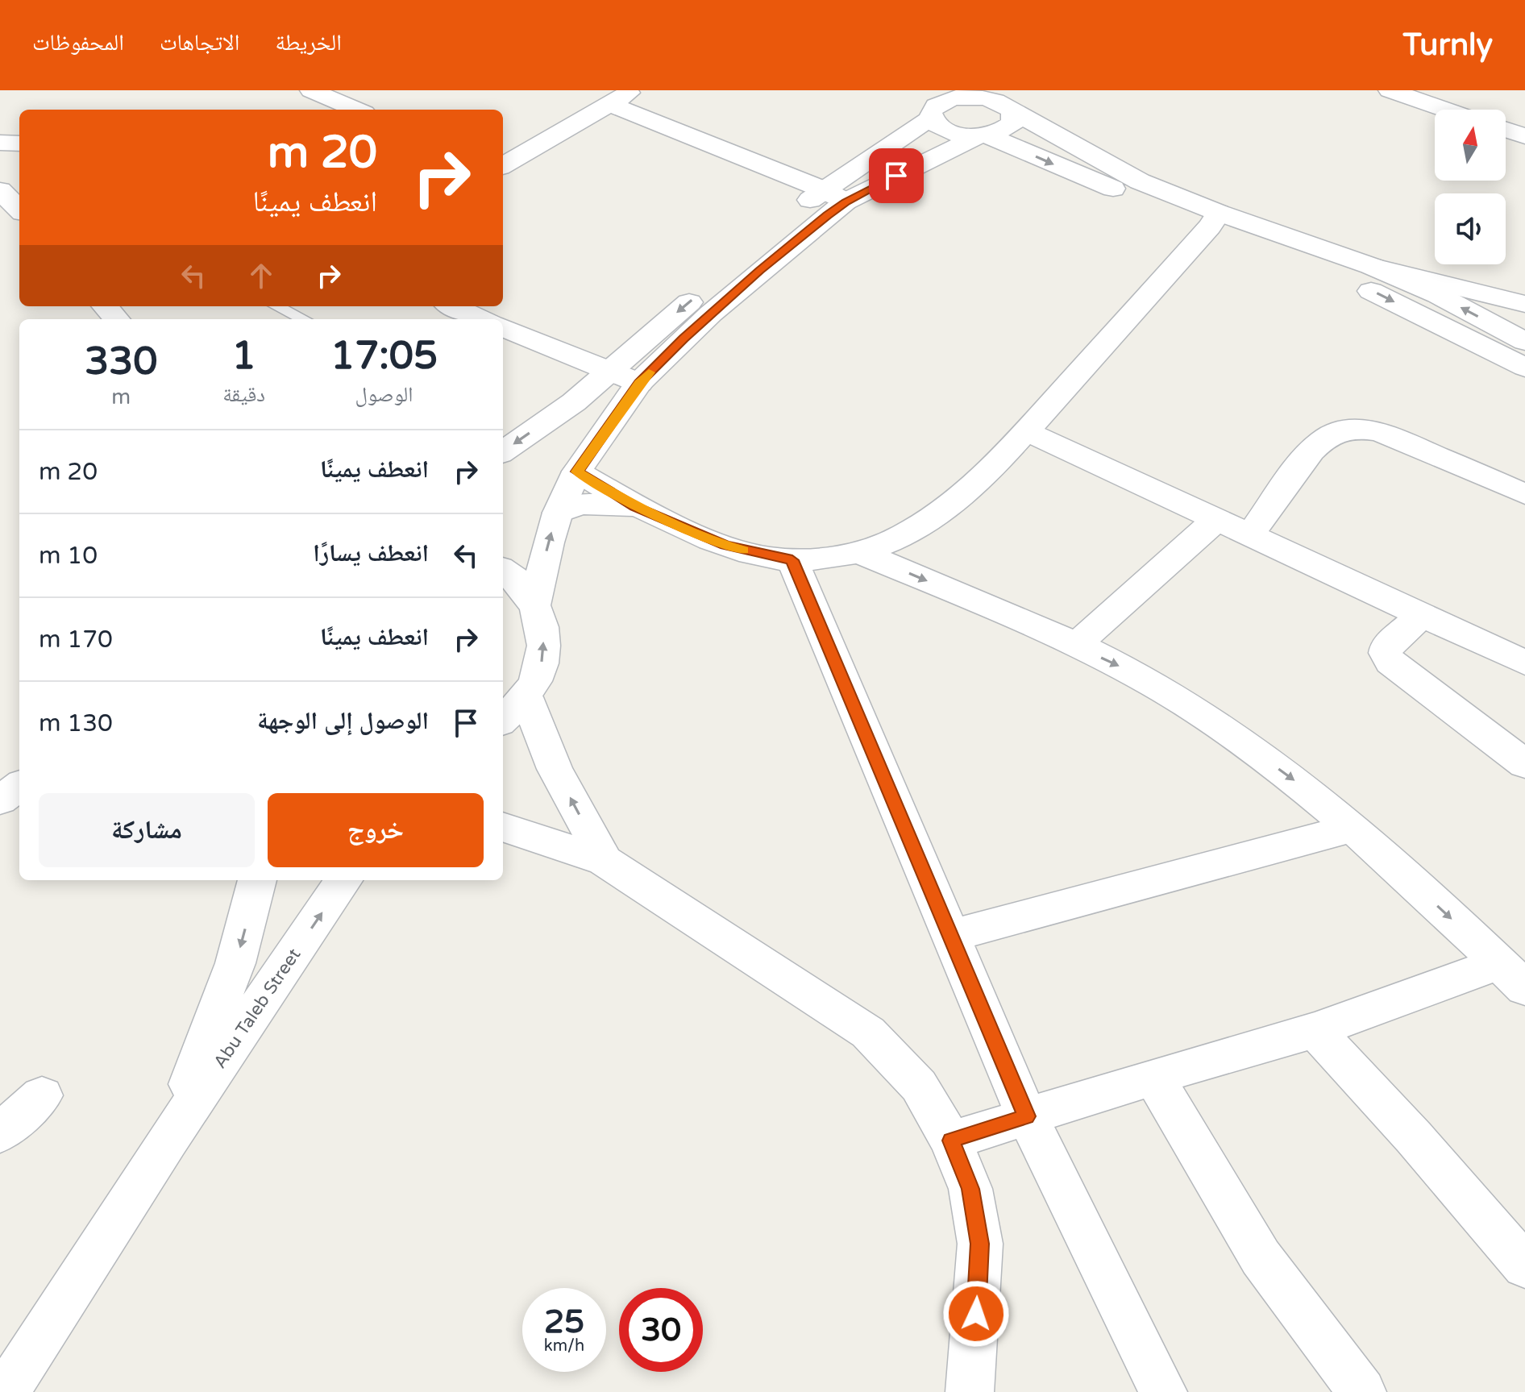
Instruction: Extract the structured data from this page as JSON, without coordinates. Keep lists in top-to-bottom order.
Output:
{
  "streets": {
    "street": ["Abu Taleb Street"]
  },
  "north": "top",
  "page": {
    "header": "Turnly",
    "nav": ["الخريطة", "الاتجاهات", "المحفوظات"],
    "turn": ["20 m", "انعطف يمينًا"],
    "eta": [
      "17:05",
      "الوصول",
      "1",
      "دقيقة",
      "330",
      "m"
    ],
    "list": [
      {
        "name": "انعطف يمينًا",
        "value": "20 m"
      },
      {
        "name": "انعطف يسارًا",
        "value": "10 m"
      },
      {
        "name": "انعطف يمينًا",
        "value": "170 m"
      },
      {
        "name": "الوصول إلى الوجهة",
        "value": "130 m"
      }
    ],
    "buttons": ["خروج", "مشاركة"],
    "speed": "25 km/h",
    "limit": "30"
  }
}
